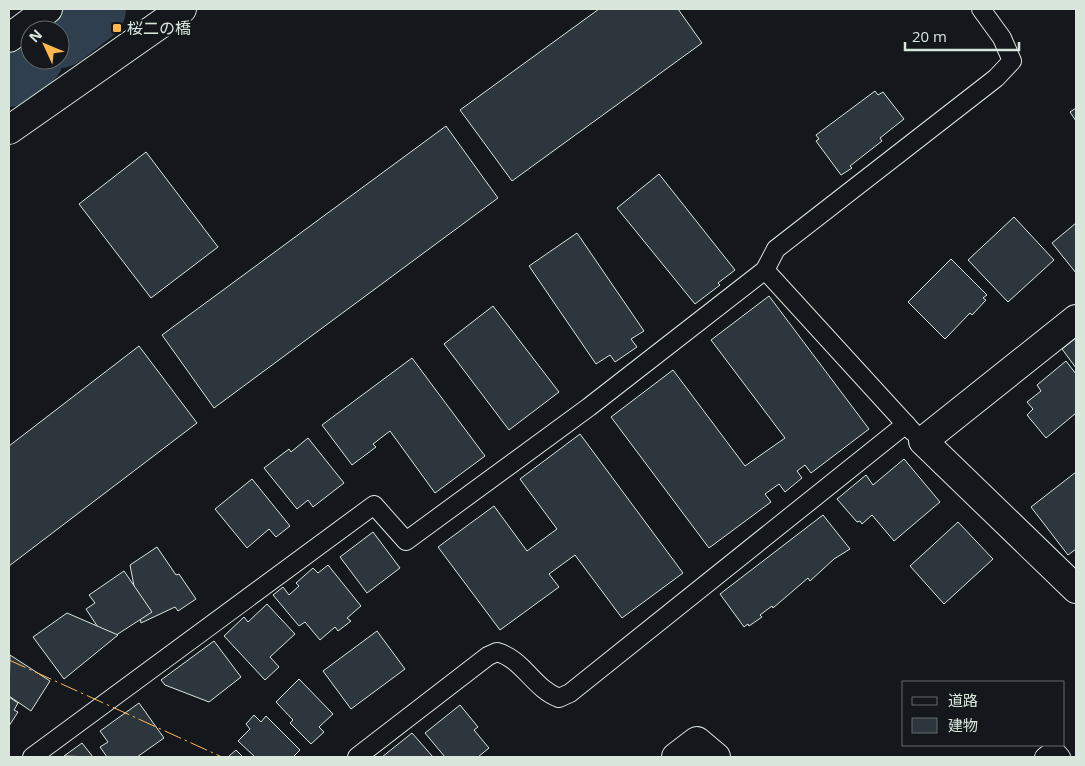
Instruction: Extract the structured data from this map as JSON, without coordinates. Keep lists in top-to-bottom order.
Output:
{
  "places": {
    "transit": ["桜二の橋"]
  },
  "legend": ["道路", "建物"],
  "scale_bar": "20 m",
  "north": "top left"
}
